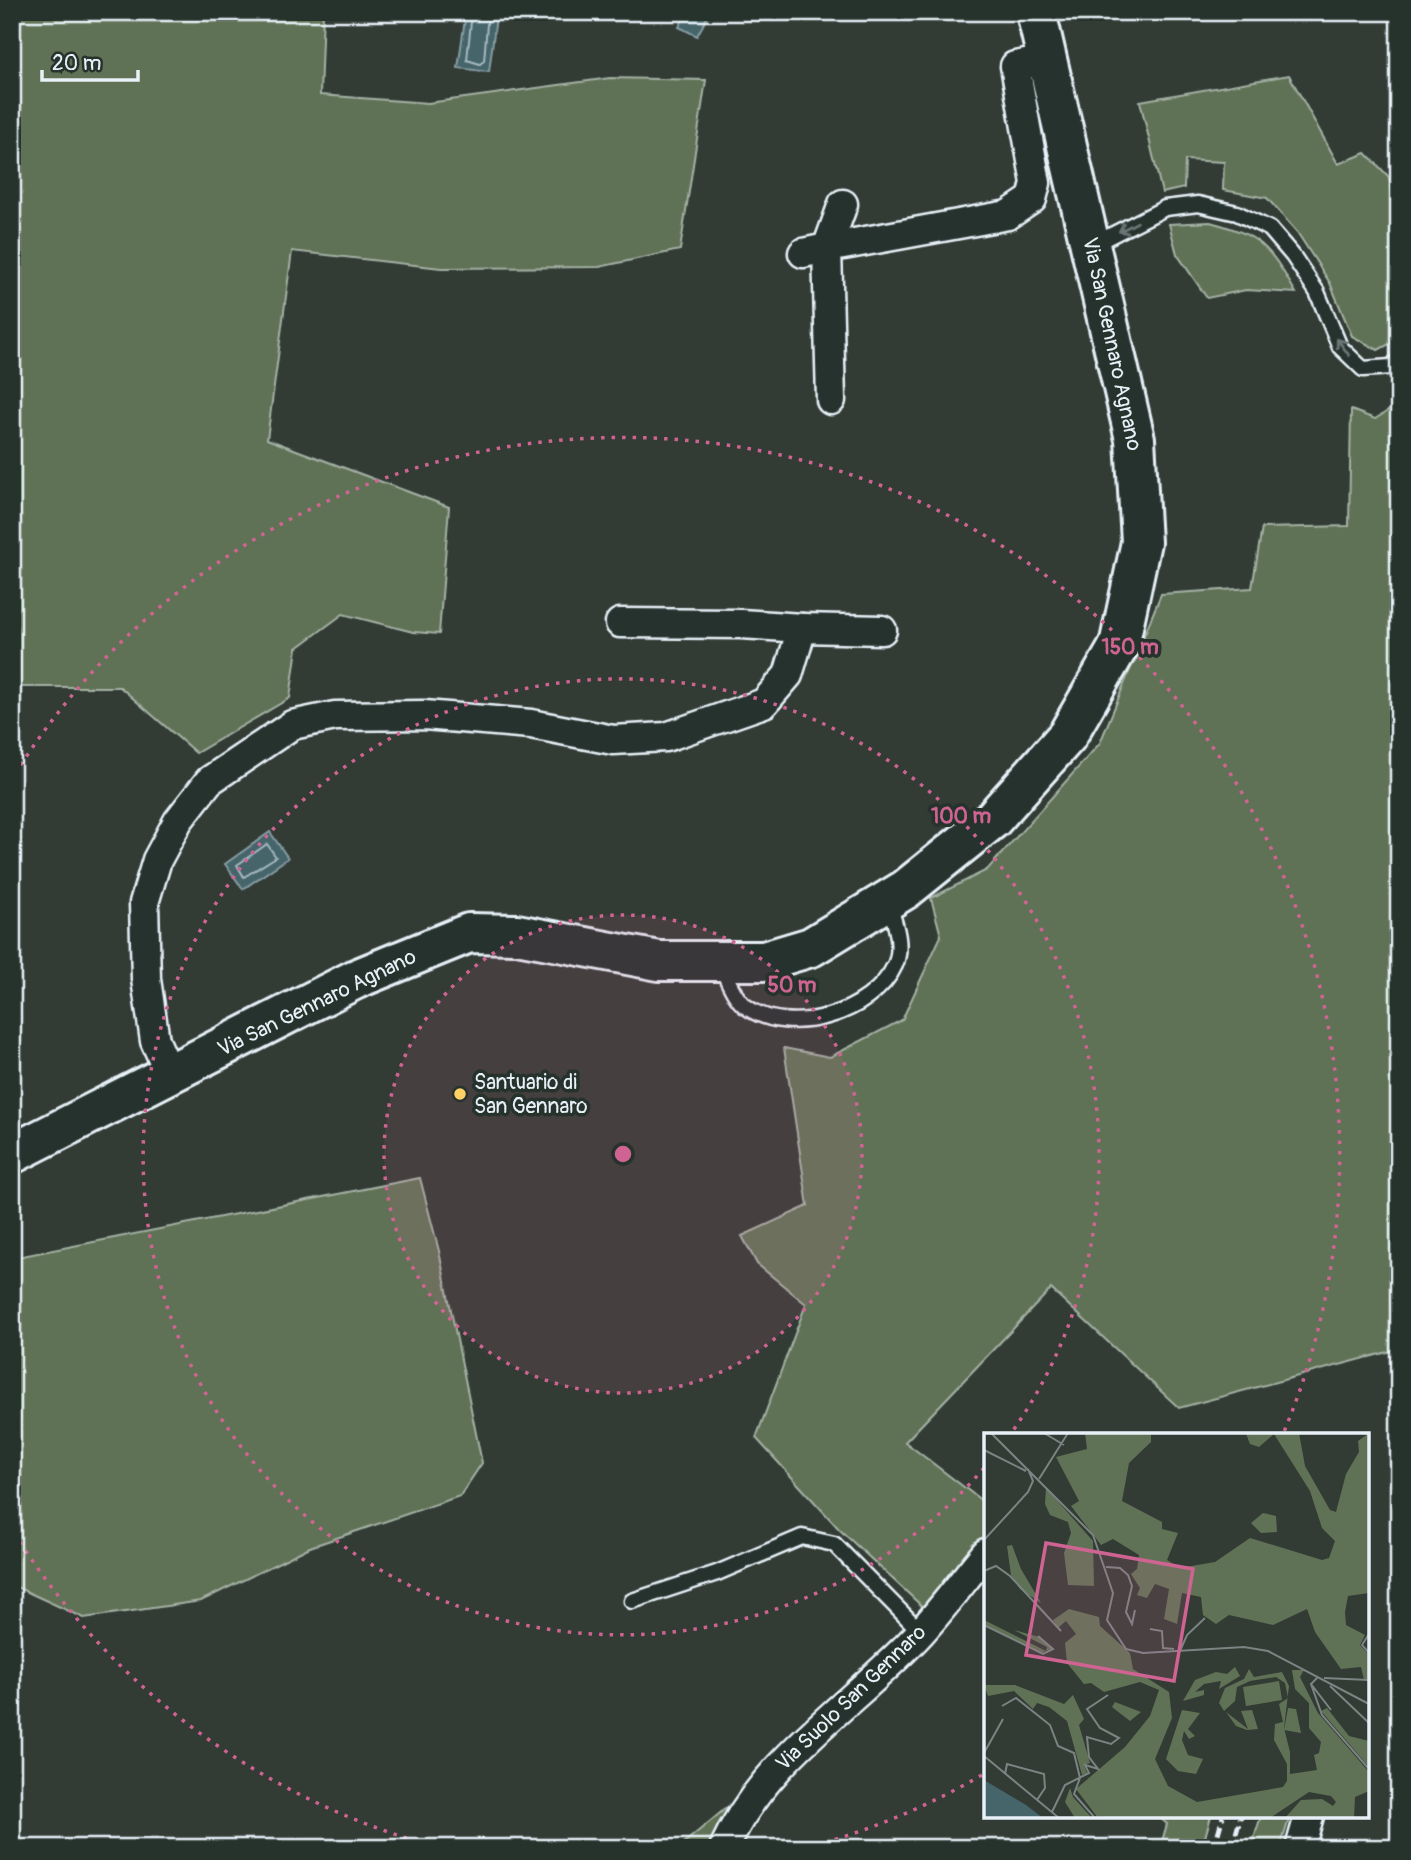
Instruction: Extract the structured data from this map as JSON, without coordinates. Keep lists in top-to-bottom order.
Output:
{
  "streets": {
    "main road": ["Via San Gennaro Agnano"],
    "street": ["Via Suolo San Gennaro"]
  },
  "places": ["Santuario di San Gennaro"],
  "scale_bar": "20 m",
  "rings": ["150 m", "100 m", "50 m"]
}
